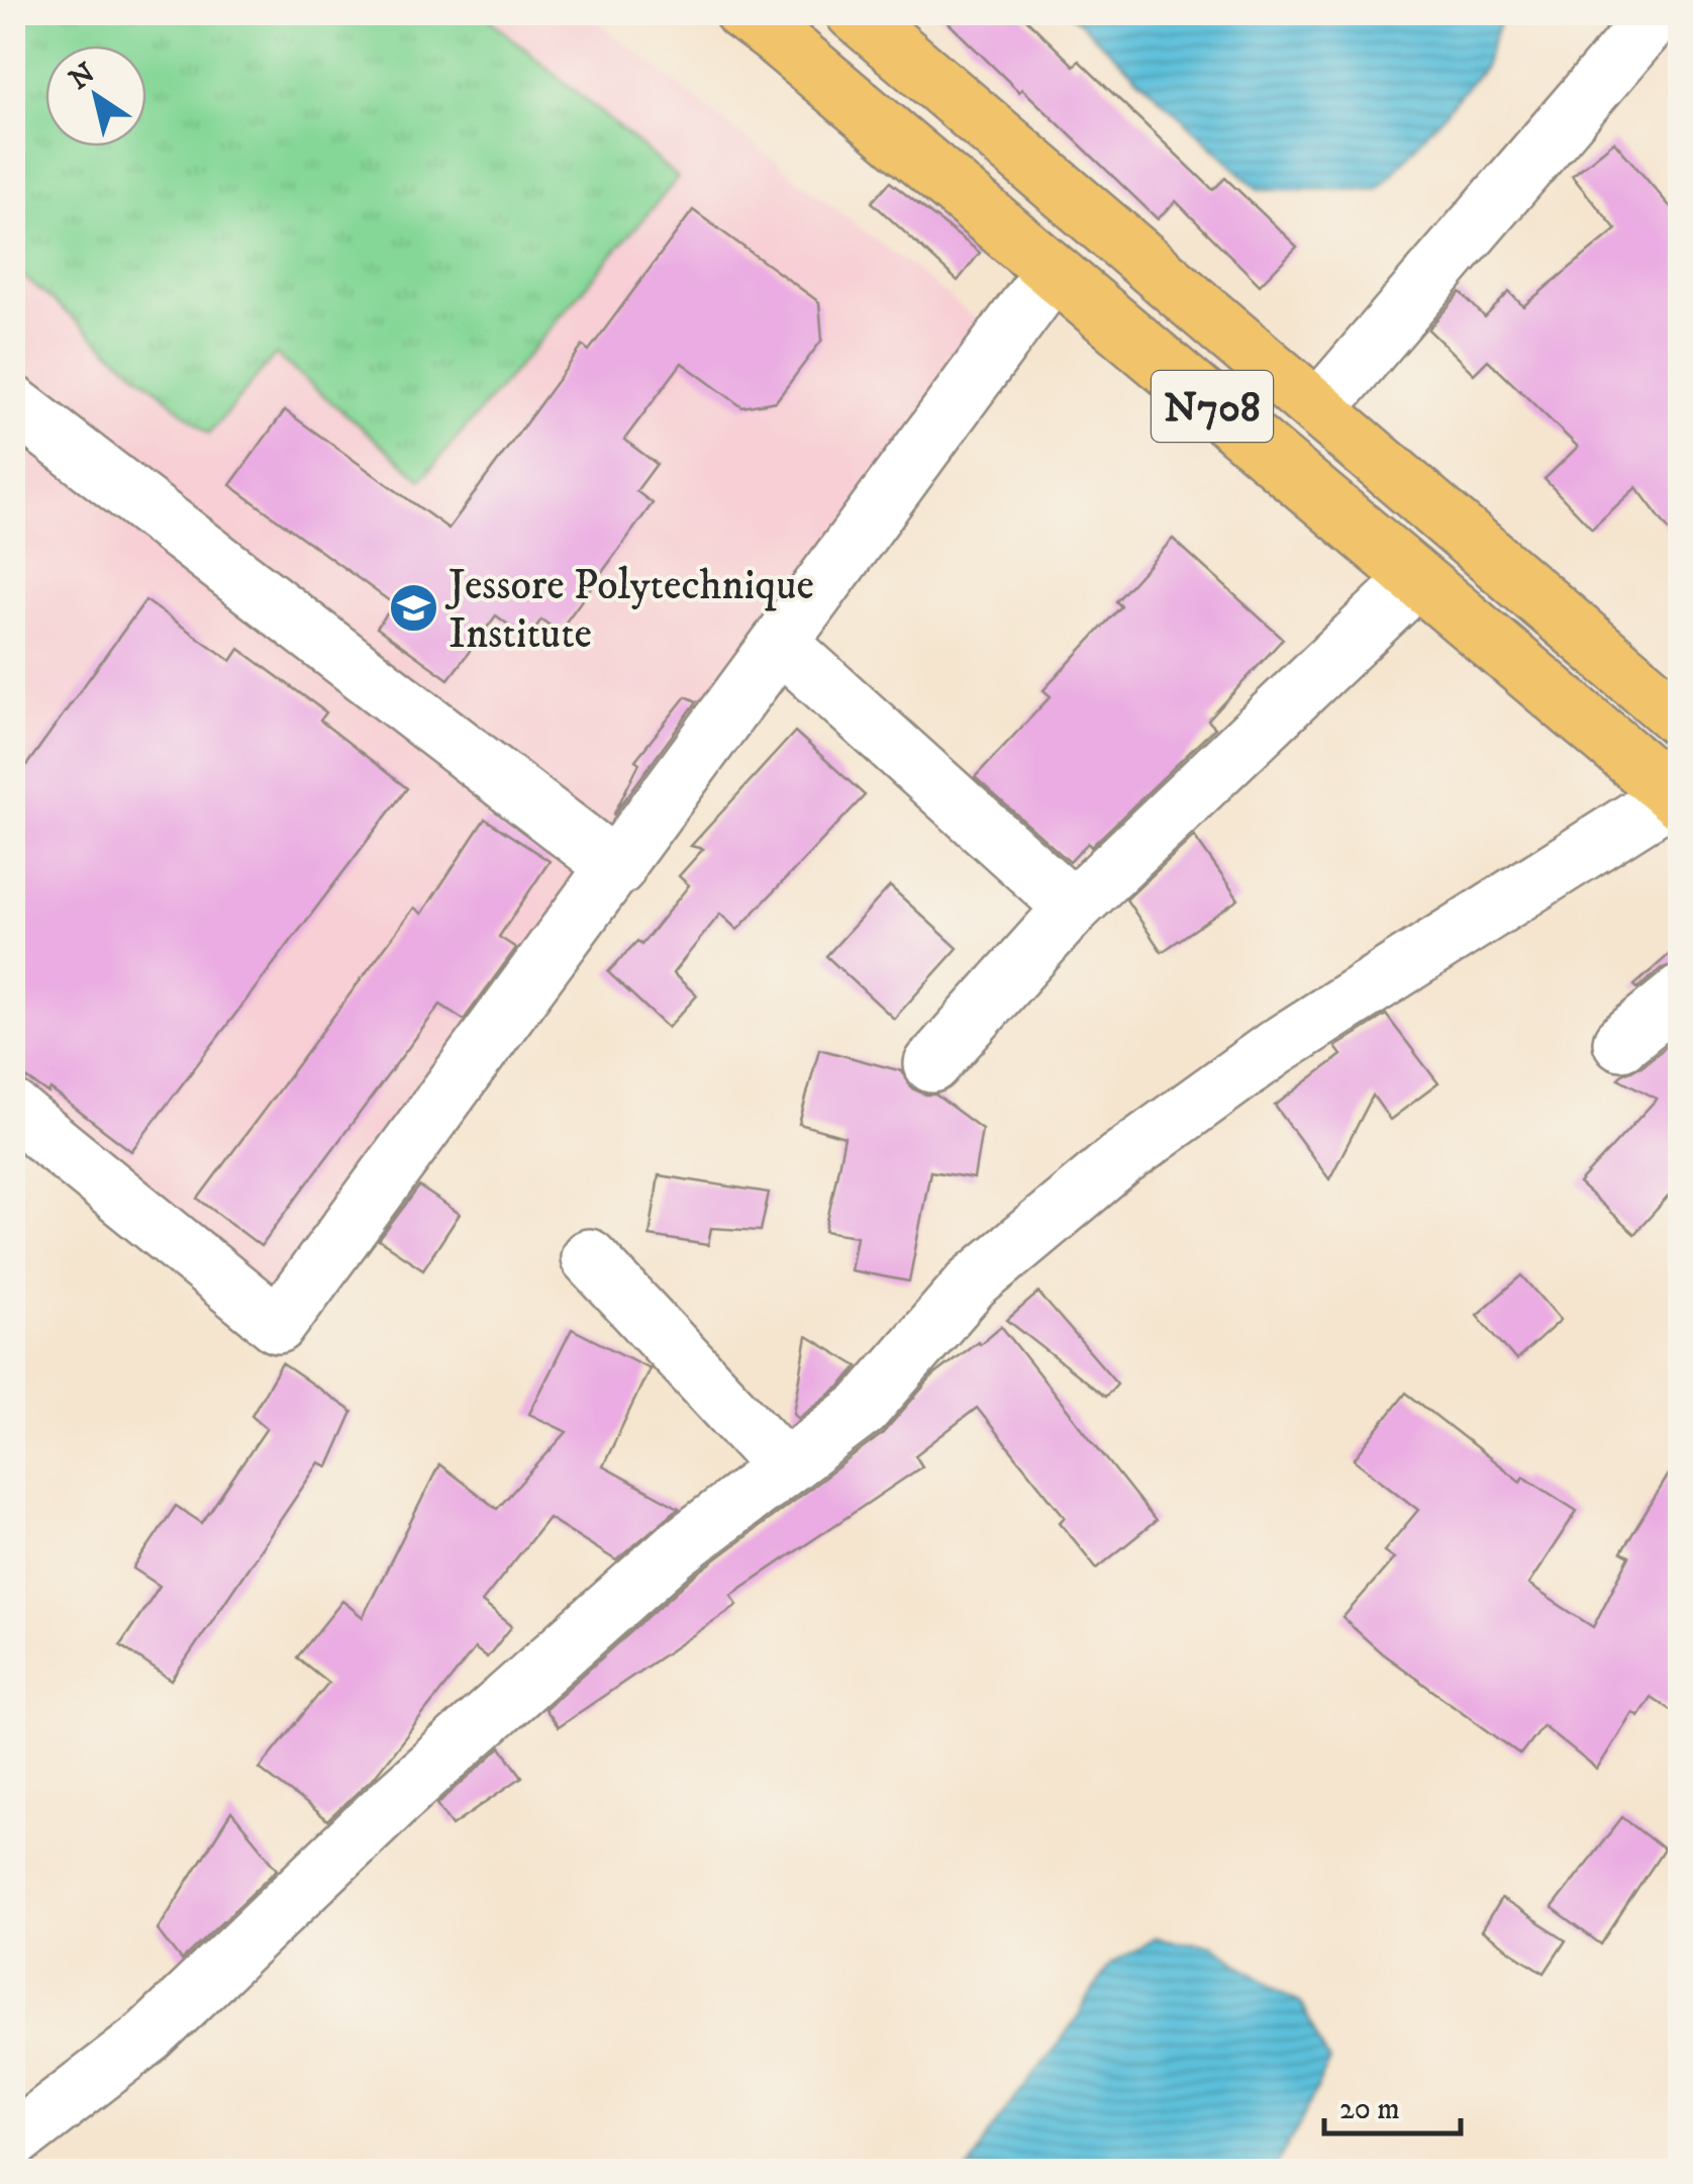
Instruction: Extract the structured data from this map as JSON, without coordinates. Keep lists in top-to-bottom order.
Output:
{
  "streets": {
    "highway": ["N708"]
  },
  "places": {
    "school or university": ["Jessore Polytechnique Institute"]
  },
  "scale_bar": "20 m",
  "north": "top left"
}
